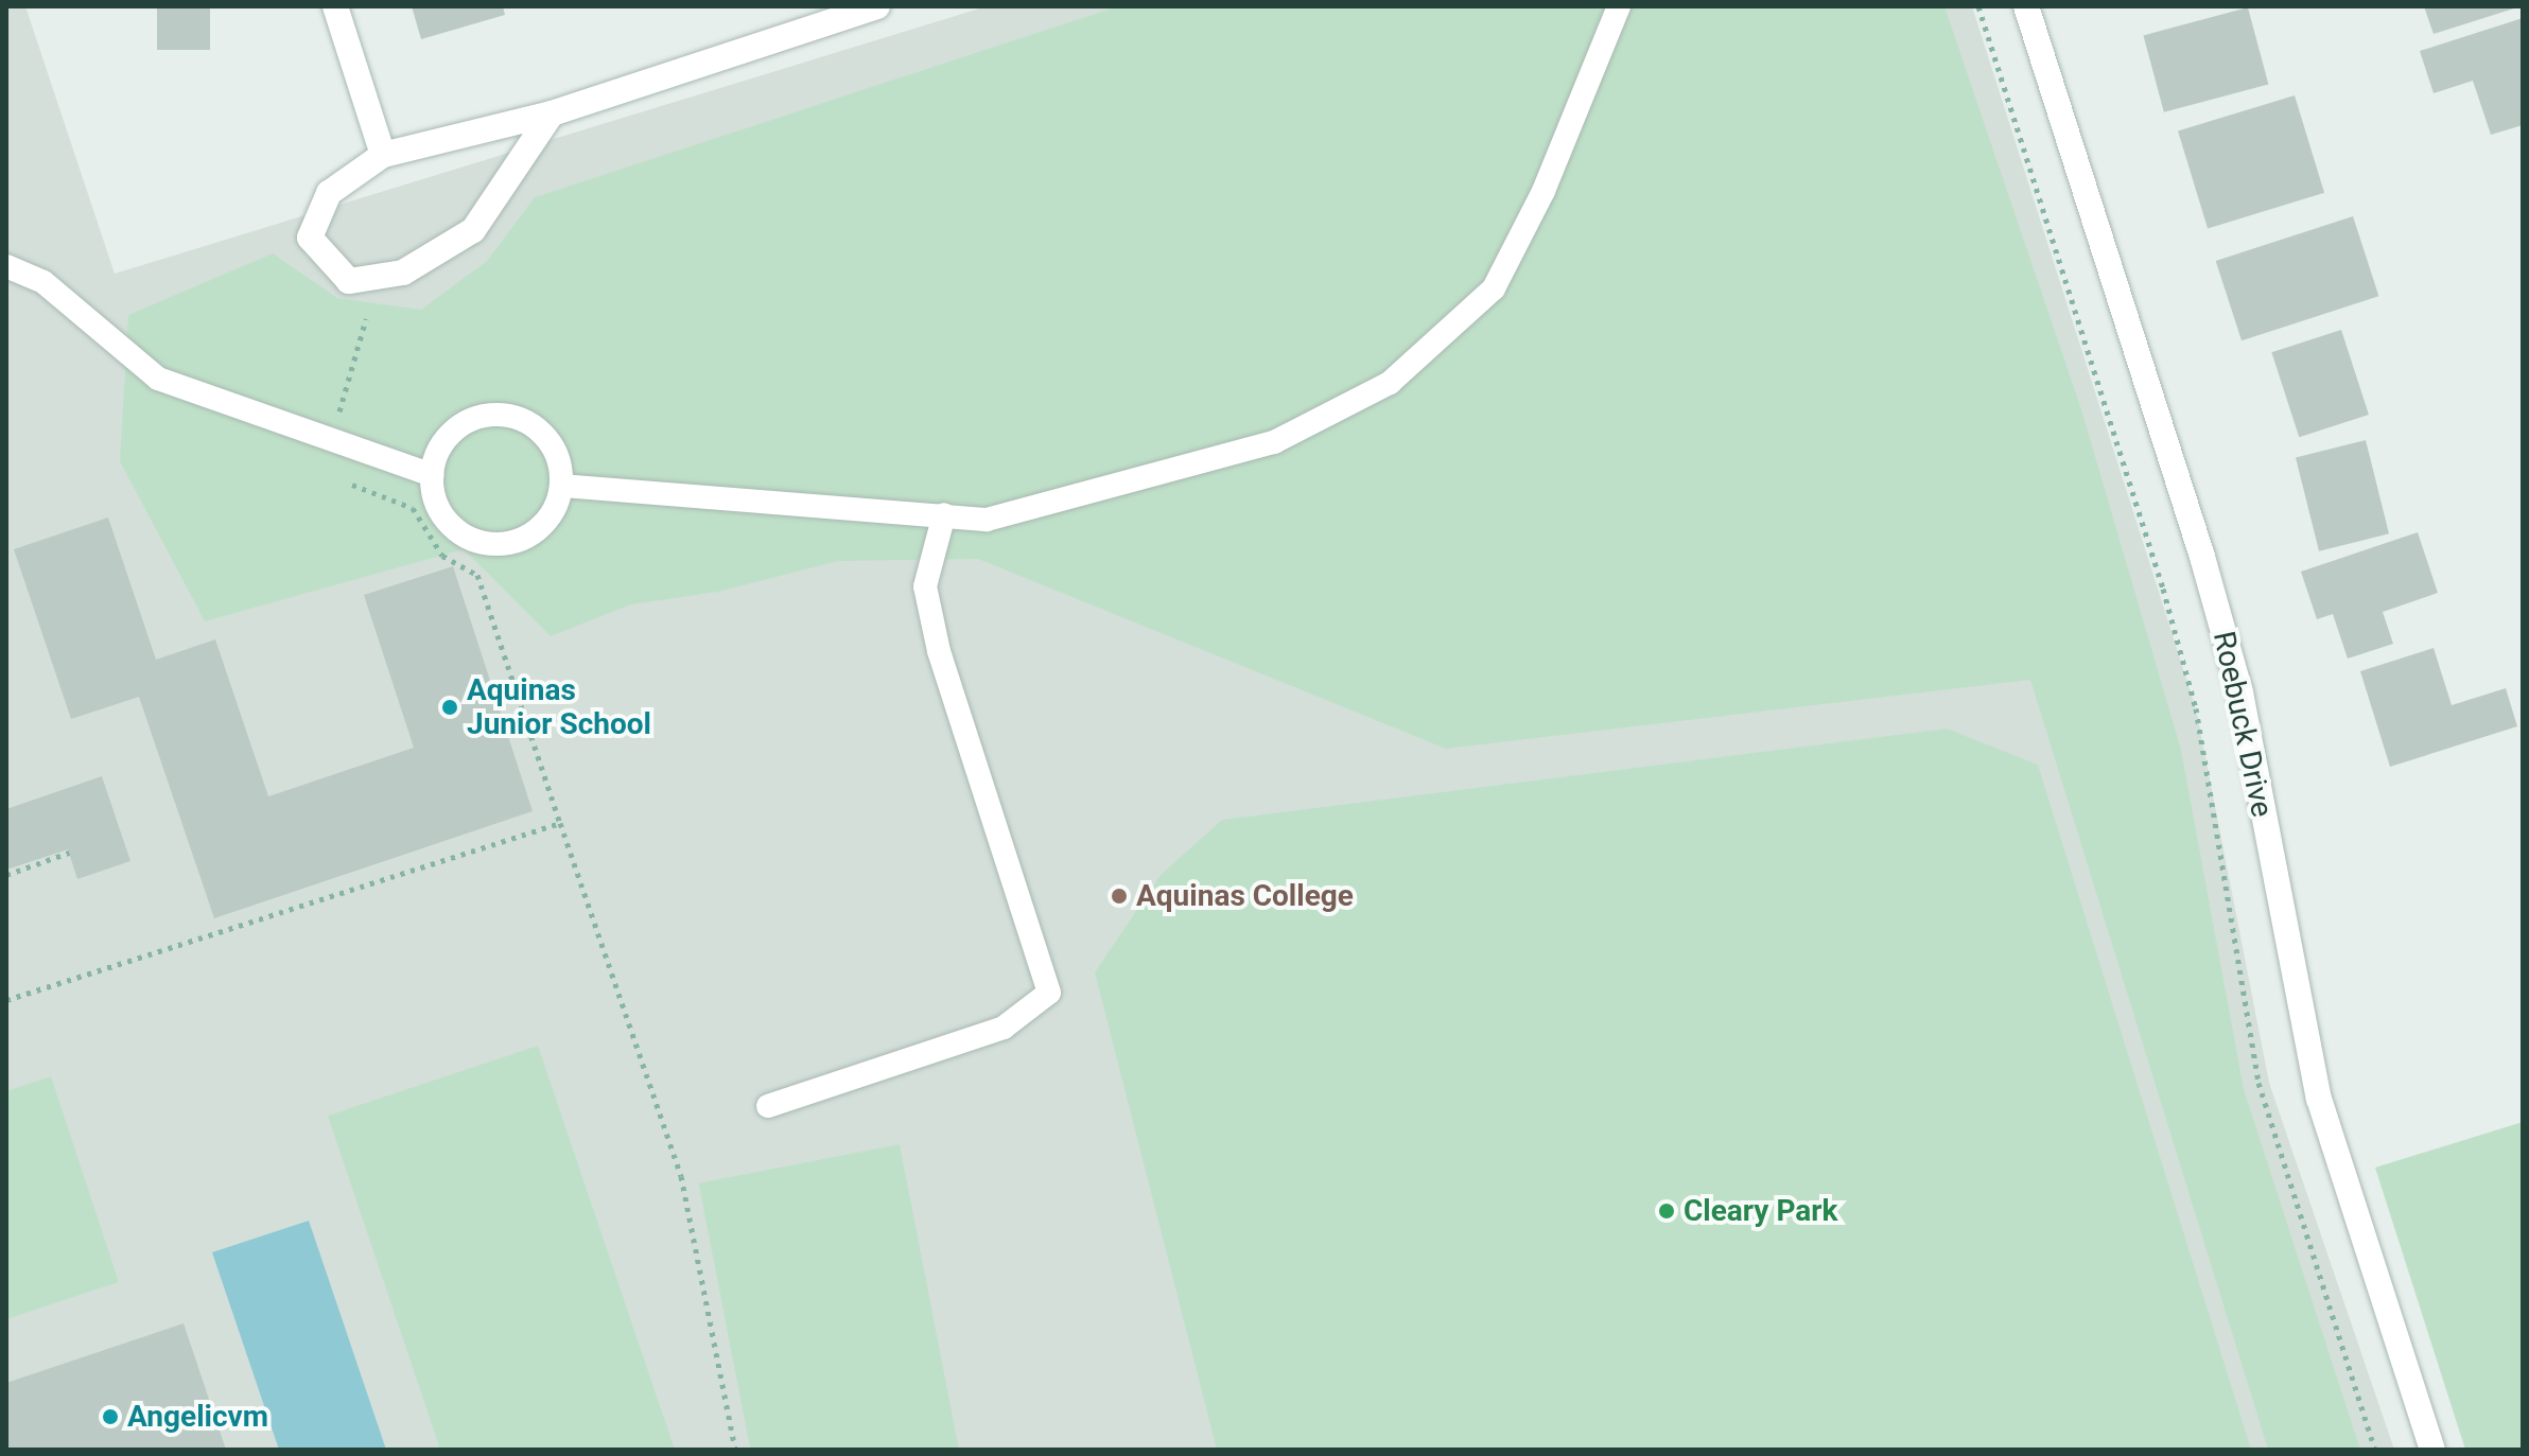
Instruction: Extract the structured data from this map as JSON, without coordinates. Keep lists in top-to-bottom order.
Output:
{
  "streets": {
    "street": ["Roebuck Drive"]
  },
  "places": [
    "Aquinas Junior School",
    "Aquinas College",
    "Cleary Park",
    "Angelicvm"
  ]
}
